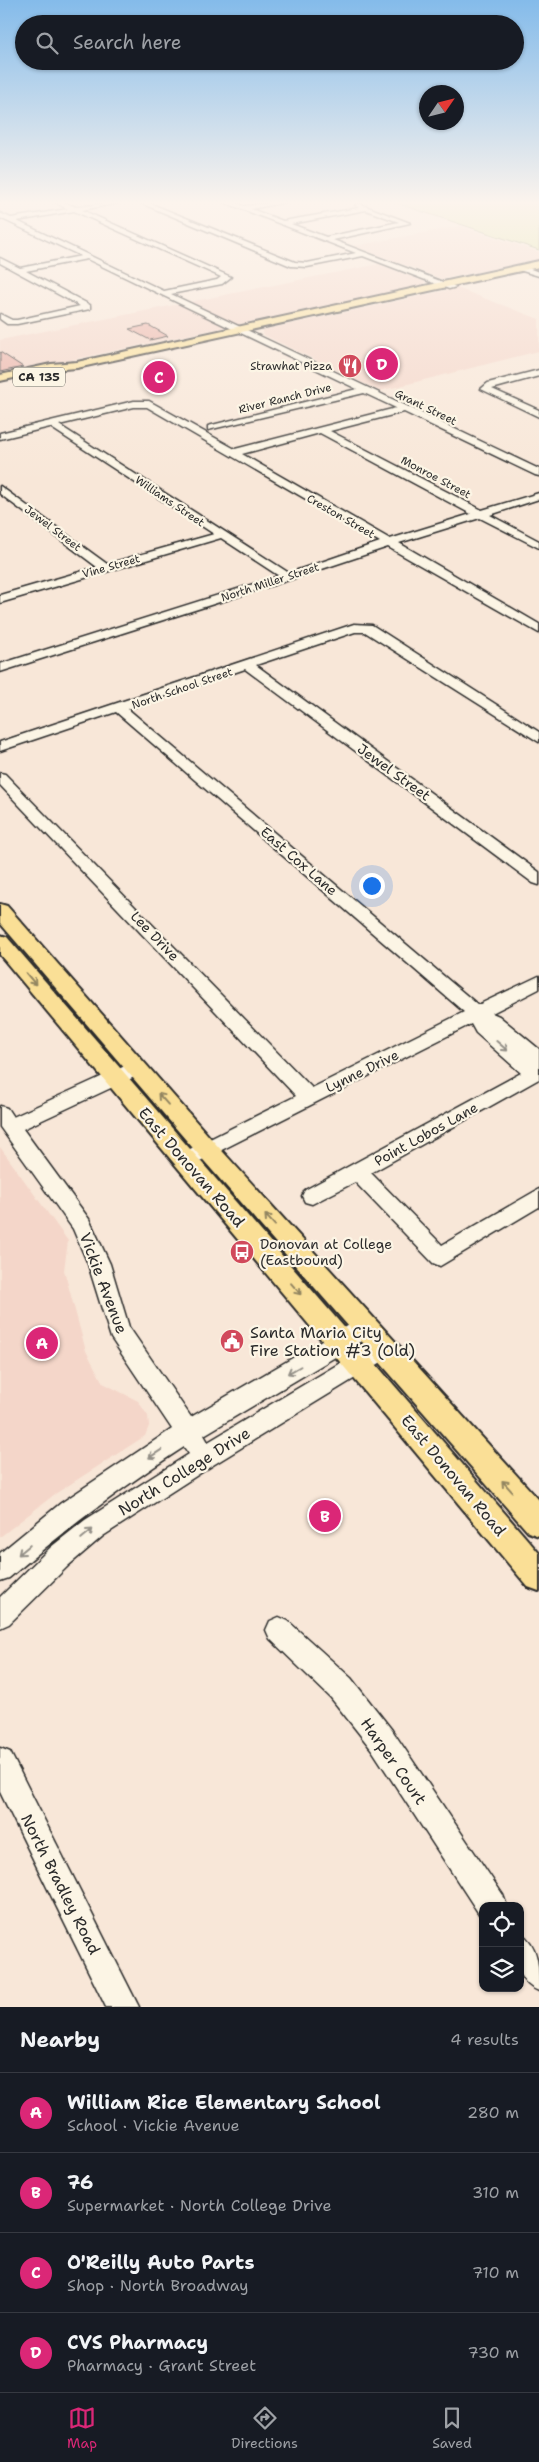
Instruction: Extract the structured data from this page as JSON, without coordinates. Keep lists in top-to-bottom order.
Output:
{
  "streets": {
    "main road": ["CA 135", "East Donovan Road"],
    "street": [
      "River Ranch Drive",
      "Grant Street",
      "Monroe Street",
      "Williams Street",
      "Creston Street",
      "Jewel Street",
      "Vine Street",
      "North Miller Street",
      "North School Street",
      "East Cox Lane",
      "Lee Drive",
      "Lynne Drive",
      "Point Lobos Lane",
      "Vickie Avenue",
      "North College Drive",
      "Harper Court",
      "North Bradley Road"
    ]
  },
  "crossings": [
    ["CA 135", "Grant Street"],
    ["River Ranch Drive", "Grant Street"],
    ["Monroe Street", "North Miller Street"],
    ["Williams Street", "Creston Street"],
    ["Williams Street", "Vine Street"],
    ["Williams Street", "North Miller Street"],
    ["Creston Street", "North Miller Street"],
    ["Jewel Street", "Vine Street"],
    ["Jewel Street", "North School Street"],
    ["North School Street", "East Cox Lane"],
    ["East Cox Lane", "Lynne Drive"],
    ["East Cox Lane", "Point Lobos Lane"],
    ["Lee Drive", "Lynne Drive"],
    ["Lynne Drive", "East Donovan Road"],
    ["East Donovan Road", "North College Drive"],
    ["Vickie Avenue", "North College Drive"]
  ],
  "places": {
    "restaurant": ["Strawhat Pizza"],
    "bus stop": ["Donovan at College (Eastbound)"],
    "public building": ["Santa Maria City Fire Station #3 (Old)"]
  },
  "north": "top right",
  "page": {
    "search": "Search here",
    "pins": [
      "D",
      "C",
      "A",
      "B"
    ],
    "heading": ["Nearby", "4 results"],
    "list": [
      {
        "mark": "A",
        "name": "William Rice Elementary School",
        "note": "School · Vickie Avenue",
        "value": "280 m"
      },
      {
        "mark": "B",
        "name": "76",
        "note": "Supermarket · North College Drive",
        "value": "310 m"
      },
      {
        "mark": "C",
        "name": "O'Reilly Auto Parts",
        "note": "Shop · North Broadway",
        "value": "710 m"
      },
      {
        "mark": "D",
        "name": "CVS Pharmacy",
        "note": "Pharmacy · Grant Street",
        "value": "730 m"
      }
    ],
    "nav": ["Map", "Directions", "Saved"]
  }
}
